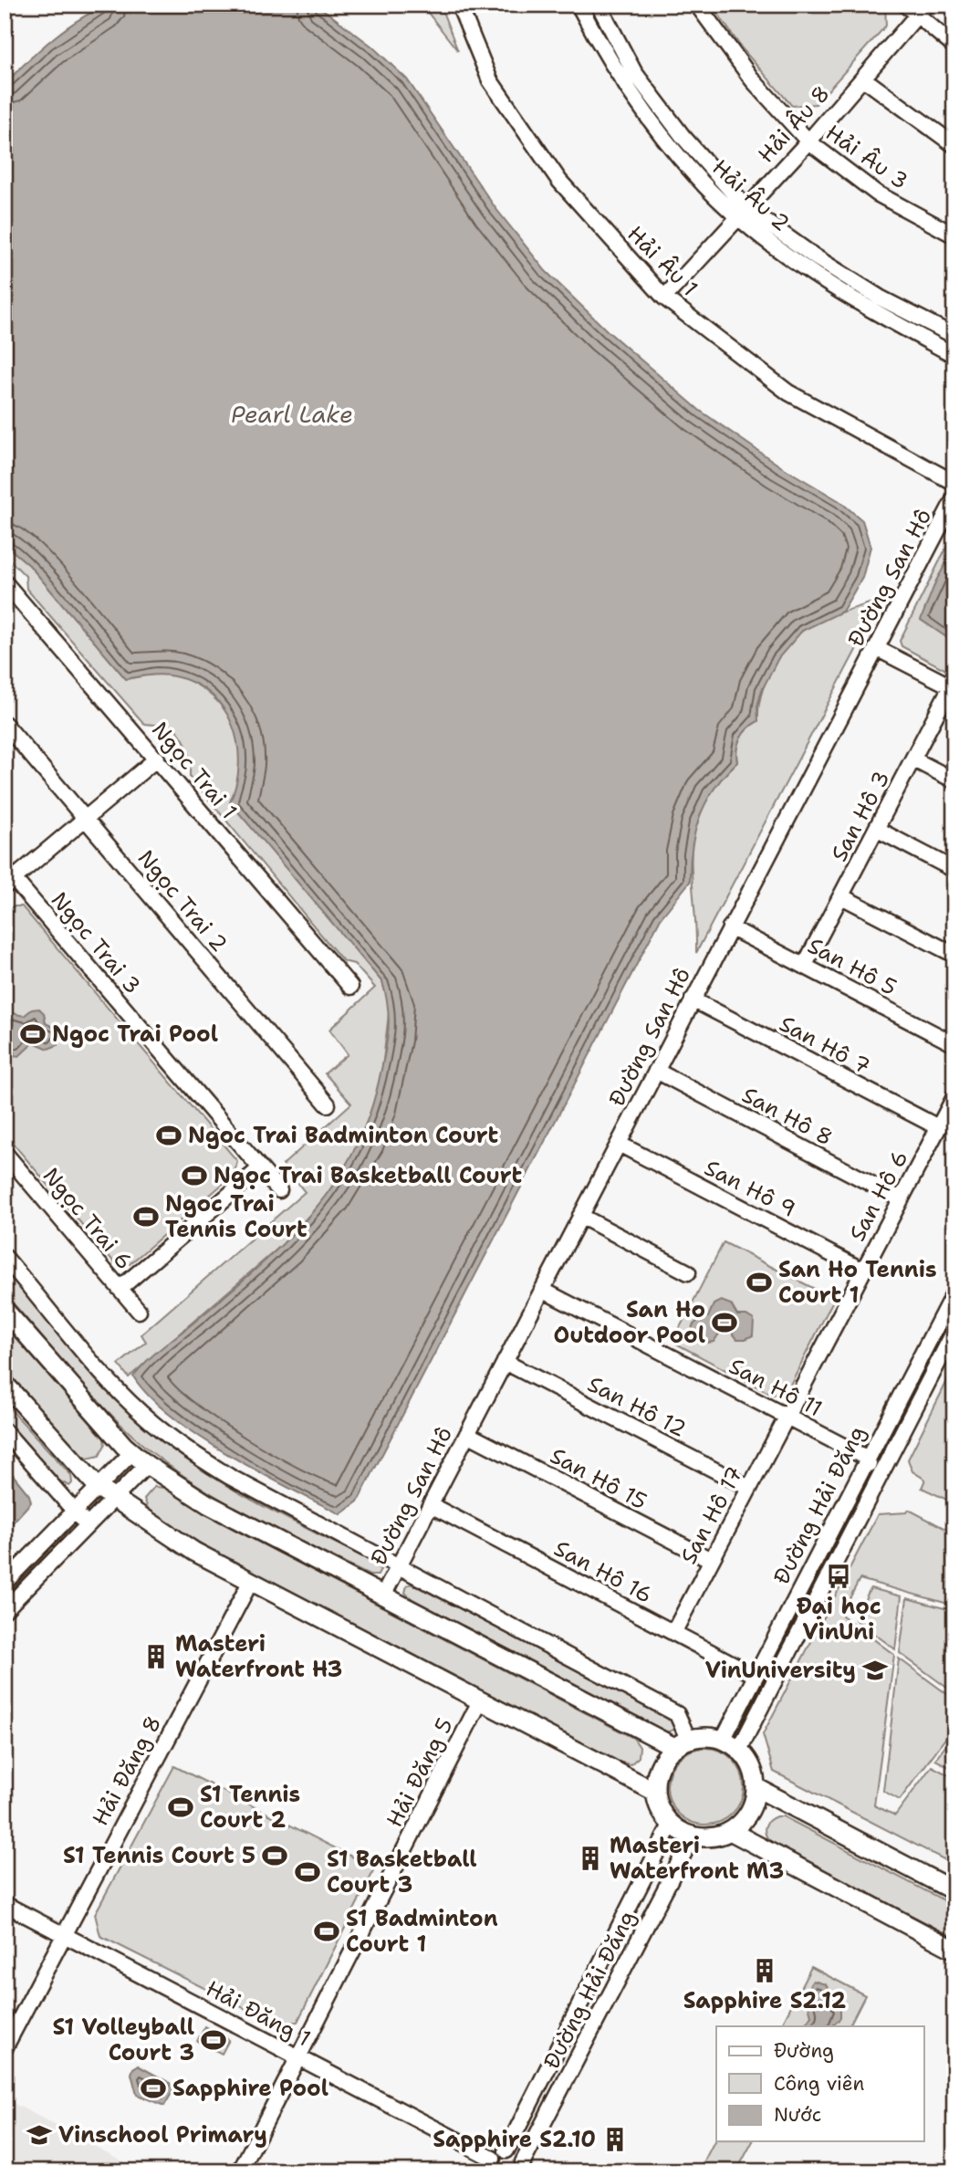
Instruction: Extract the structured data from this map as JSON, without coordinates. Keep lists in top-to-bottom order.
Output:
{
  "streets": {
    "street": [
      "Hải Âu 8",
      "Hải Âu 3",
      "Hải Âu 2",
      "Hải Âu 1",
      "Đường San Hô",
      "Ngọc Trai 1",
      "San Hô 3",
      "Ngọc Trai 2",
      "Ngọc Trai 3",
      "San Hô 5",
      "San Hô 7",
      "San Hô 8",
      "San Hô 9",
      "San Hô 6",
      "Ngọc Trai 6",
      "San Hô 11",
      "San Hô 12",
      "San Hô 15",
      "Đường Hải Đăng",
      "San Hô 17",
      "San Hô 16",
      "Hải Đăng 8",
      "Hải Đăng 5",
      "Hải Đăng 1"
    ]
  },
  "crossings": [
    ["Hải Âu 8", "Hải Âu 3"],
    ["Hải Âu 8", "Hải Âu 2"],
    ["Hải Âu 8", "Hải Âu 1"],
    ["Đường San Hô", "San Hô 5"],
    ["Đường San Hô", "San Hô 7"],
    ["Đường San Hô", "San Hô 8"],
    ["Đường San Hô", "San Hô 9"],
    ["Đường San Hô", "San Hô 11"],
    ["Đường San Hô", "San Hô 12"],
    ["Đường San Hô", "San Hô 15"],
    ["Đường San Hô", "San Hô 16"],
    ["San Hô 3", "San Hô 5"],
    ["San Hô 7", "San Hô 6"],
    ["San Hô 8", "San Hô 6"],
    ["San Hô 9", "San Hô 6"],
    ["San Hô 6", "San Hô 11"],
    ["San Hô 6", "San Hô 17"],
    ["San Hô 11", "Đường Hải Đăng"],
    ["San Hô 11", "San Hô 17"],
    ["San Hô 12", "San Hô 17"],
    ["San Hô 15", "San Hô 17"],
    ["Đường Hải Đăng", "San Hô 16"],
    ["San Hô 17", "San Hô 16"],
    ["Hải Đăng 8", "Hải Đăng 1"],
    ["Hải Đăng 5", "Hải Đăng 1"]
  ],
  "water": ["Pearl Lake"],
  "places": {
    "sports": [
      "Ngoc Trai Pool",
      "Ngoc Trai Badminton Court",
      "Ngọc Trai Basketball Court",
      "Ngoc Trai Tennis Court",
      "San Ho Tennis Court 1",
      "San Ho Outdoor Pool",
      "S1 Tennis Court 2",
      "S1 Tennis Court 5",
      "S1 Basketball Court 3",
      "S1 Badminton Court 1",
      "S1 Volleyball Court 3",
      "Sapphire Pool"
    ],
    "bus stop": ["Đại học VinUni"],
    "building": [
      "Masteri Waterfront H3",
      "Masteri Waterfront M3",
      "Sapphire S2.12",
      "Sapphire S2.10"
    ],
    "school or university": ["VinUniversity", "Vinschool Primary"]
  },
  "legend": ["Đường", "Công viên", "Nước"]
}
